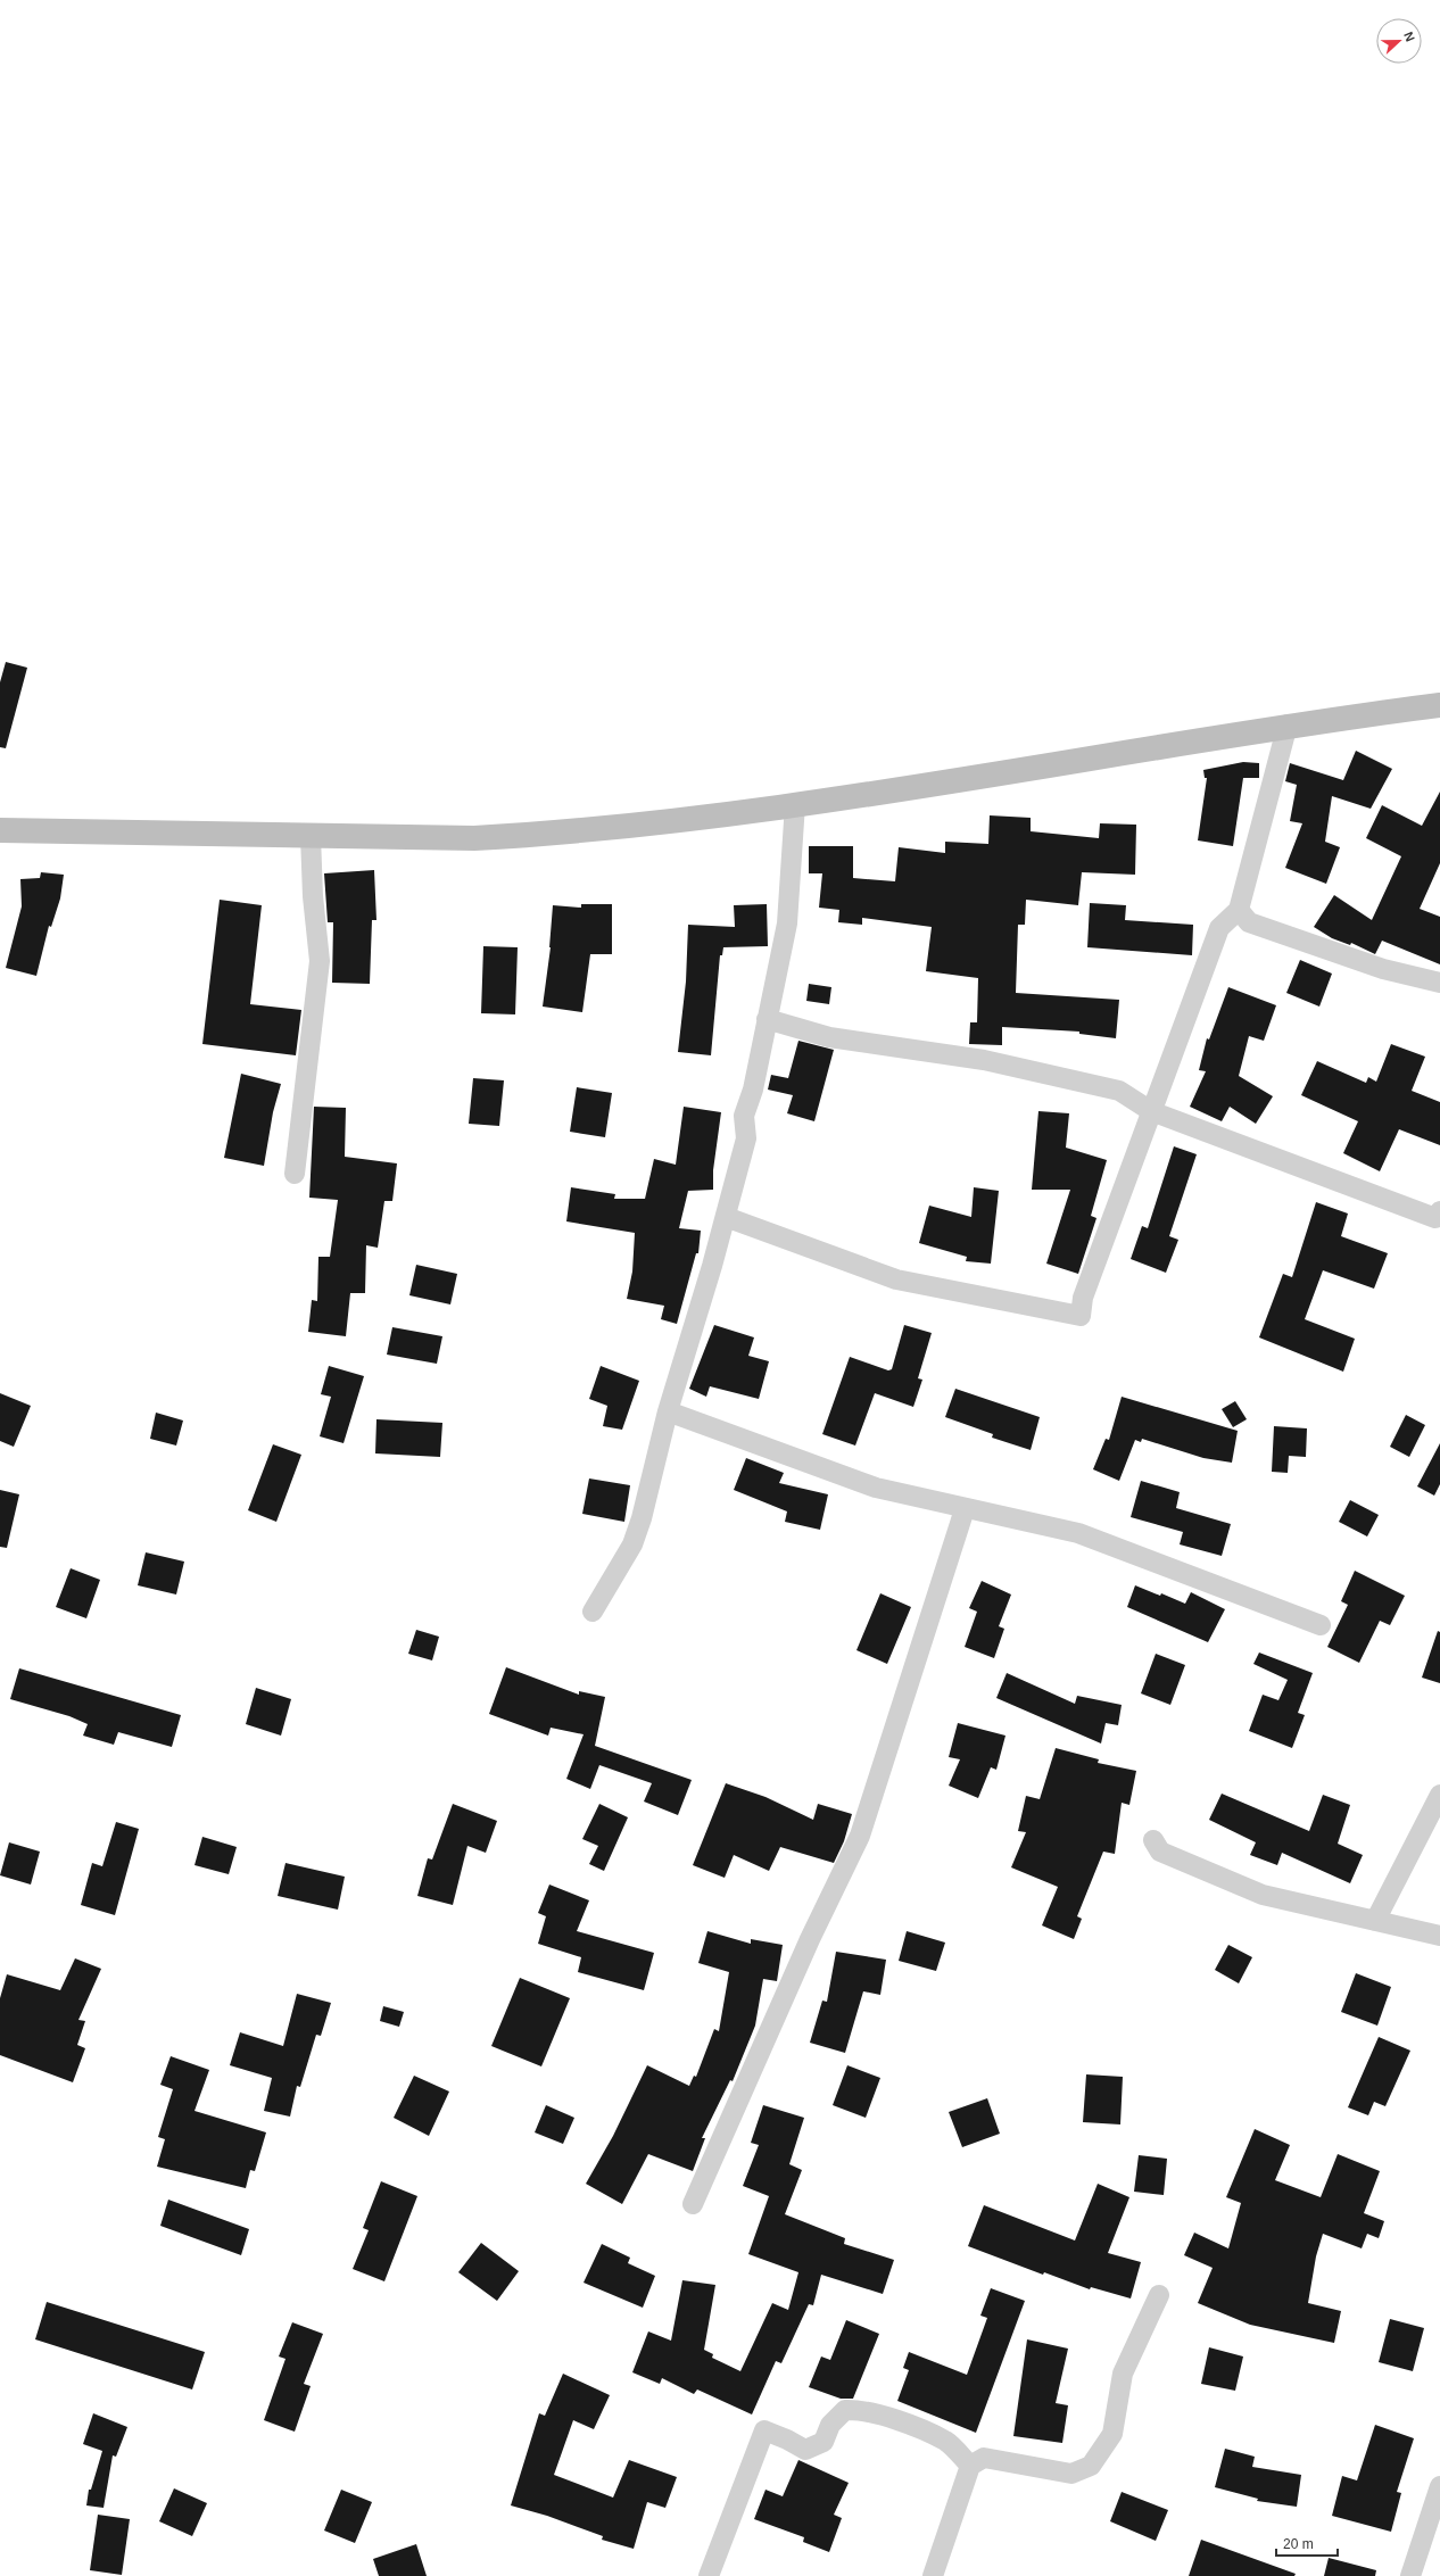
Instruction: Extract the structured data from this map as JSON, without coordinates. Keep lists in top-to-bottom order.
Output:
{
  "scale_bar": "20 m",
  "north": "right"
}
